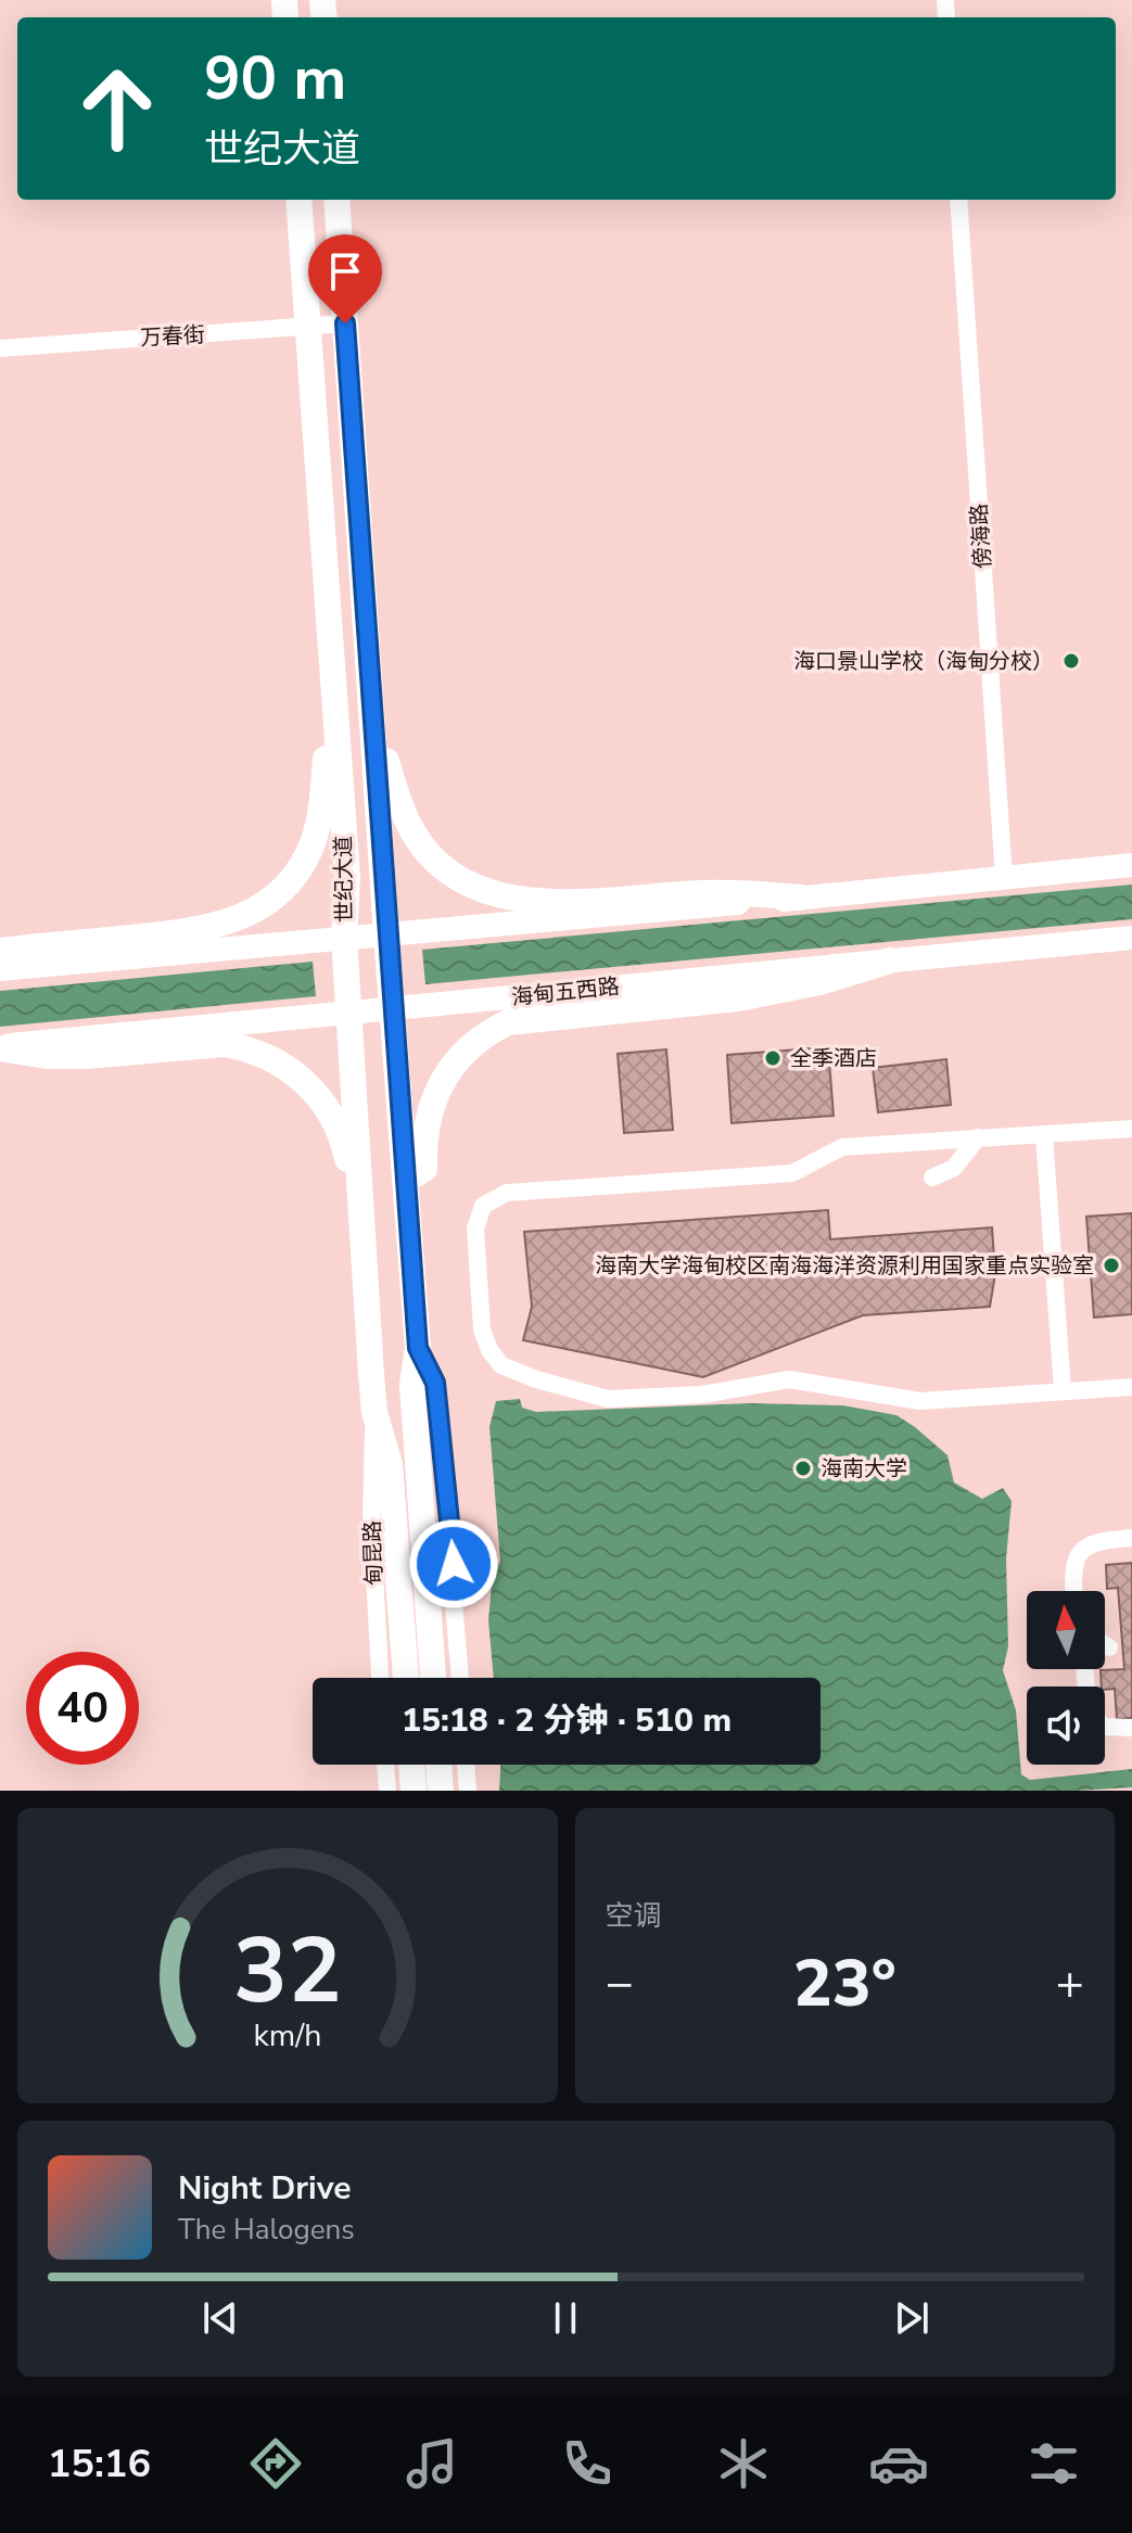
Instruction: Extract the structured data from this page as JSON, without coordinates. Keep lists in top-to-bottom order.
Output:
{
  "streets": {
    "highway": ["世纪大道"],
    "main road": ["海甸五西路"],
    "street": ["万春街", "傍海路", "甸昆路"]
  },
  "crossings": [
    ["万春街", "世纪大道"],
    ["世纪大道", "海甸五西路"],
    ["世纪大道", "甸昆路"]
  ],
  "places": [
    "海口景山学校（海甸分校）",
    "全季酒店",
    "海南大学海甸校区南海海洋资源利用国家重点实验室",
    "海南大学"
  ],
  "north": "top",
  "page": {
    "turn": ["90 m", "世纪大道"],
    "limit": "40",
    "trip": "15:18 · 2 分钟 · 510 m",
    "tile": "空调",
    "heat": ["−", "23°", "+"],
    "song": ["Night Drive", "The Halogens"],
    "tabs": "15:16",
    "gauge": ["32", "km/h"]
  }
}
